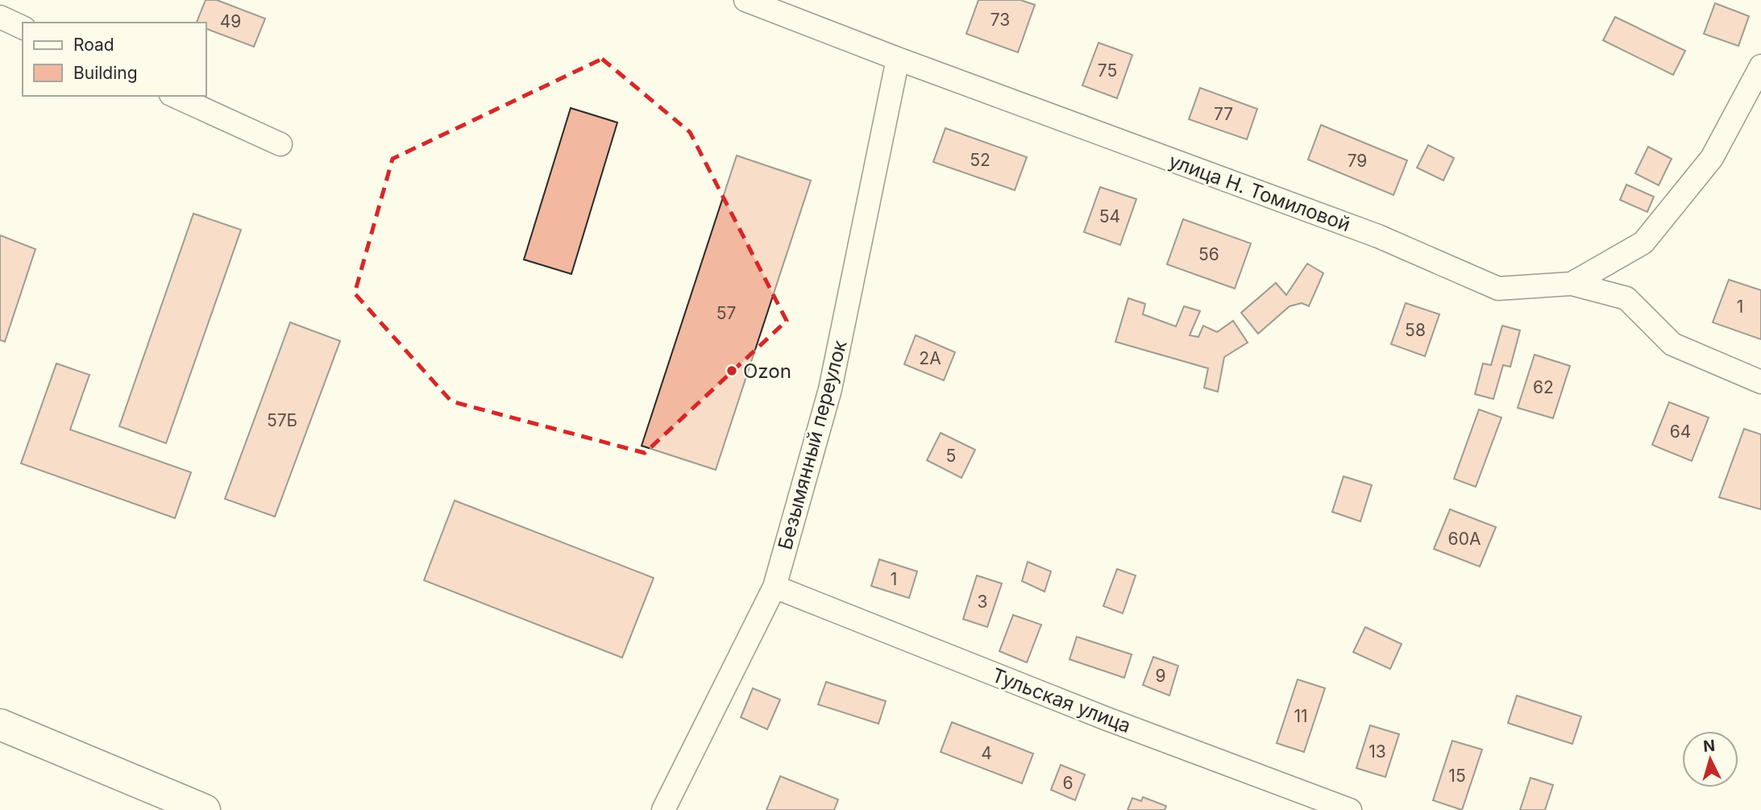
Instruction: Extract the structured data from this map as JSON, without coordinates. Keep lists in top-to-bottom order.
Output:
{
  "streets": {
    "street": ["улица Н. Томиловой", "Безымянный переулок", "Тульская улица"]
  },
  "crossings": [
    ["улица Н. Томиловой", "Безымянный переулок"],
    ["Безымянный переулок", "Тульская улица"]
  ],
  "places": ["Ozon"],
  "house_numbers": [
    "73",
    "49",
    "75",
    "77",
    "52",
    "79",
    "54",
    "56",
    "1",
    "57",
    "58",
    "2А",
    "62",
    "57Б",
    "64",
    "5",
    "60А",
    "1",
    "3",
    "9",
    "11",
    "13",
    "4",
    "15",
    "6"
  ],
  "legend": ["Road", "Building"],
  "north": "top"
}
